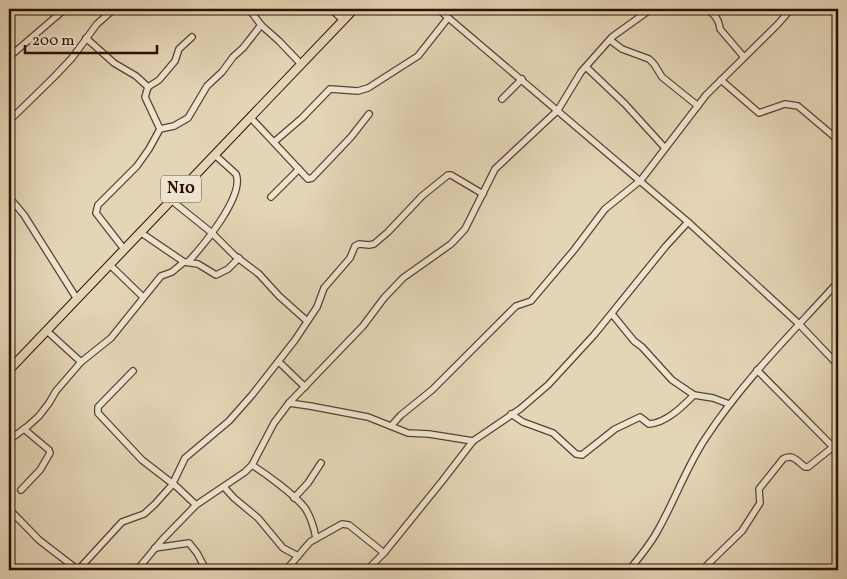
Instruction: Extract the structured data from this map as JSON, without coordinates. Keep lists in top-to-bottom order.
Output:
{
  "streets": {
    "main road": ["N10"]
  },
  "scale_bar": "200 m"
}
